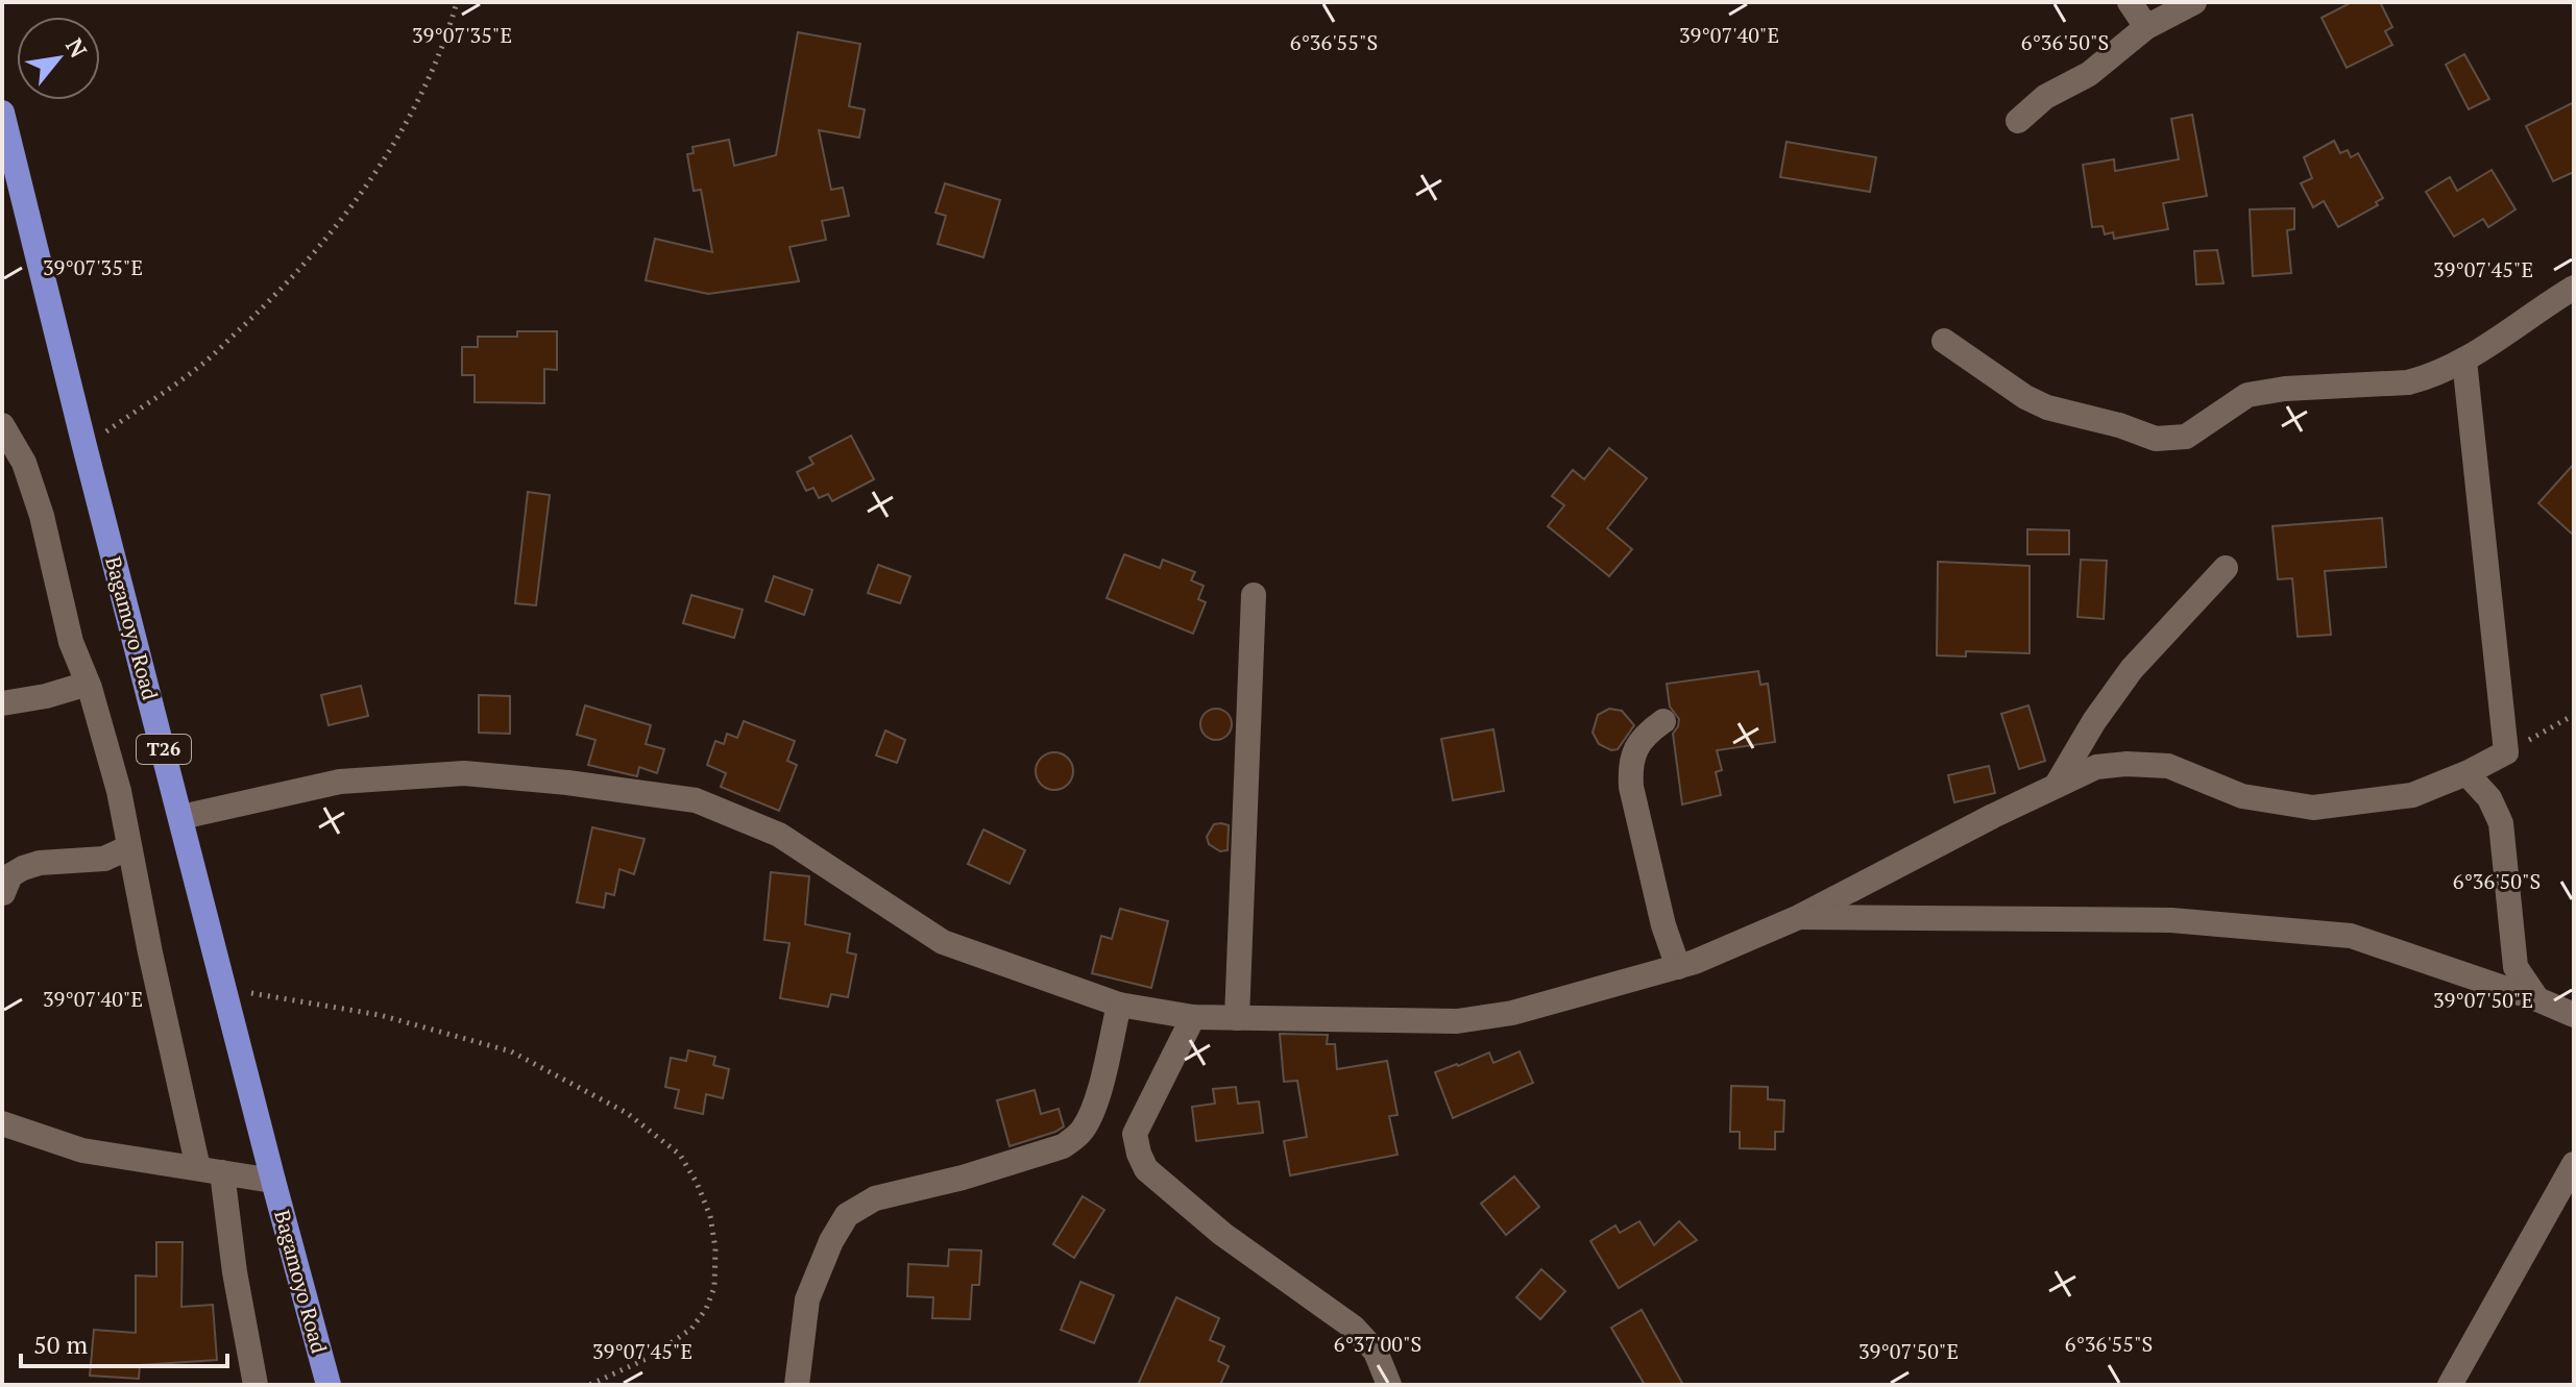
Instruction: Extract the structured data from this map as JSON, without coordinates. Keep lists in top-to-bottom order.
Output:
{
  "streets": {
    "highway": ["Bagamoyo Road", "T26"]
  },
  "scale_bar": "50 m",
  "north": "top right",
  "coordinates": [
    "39°07'35\"E",
    "39°07'40\"E",
    "6°36'50\"S",
    "6°36'55\"S",
    "39°07'45\"E",
    "39°07'50\"E",
    "6°37'00\"S"
  ]
}
